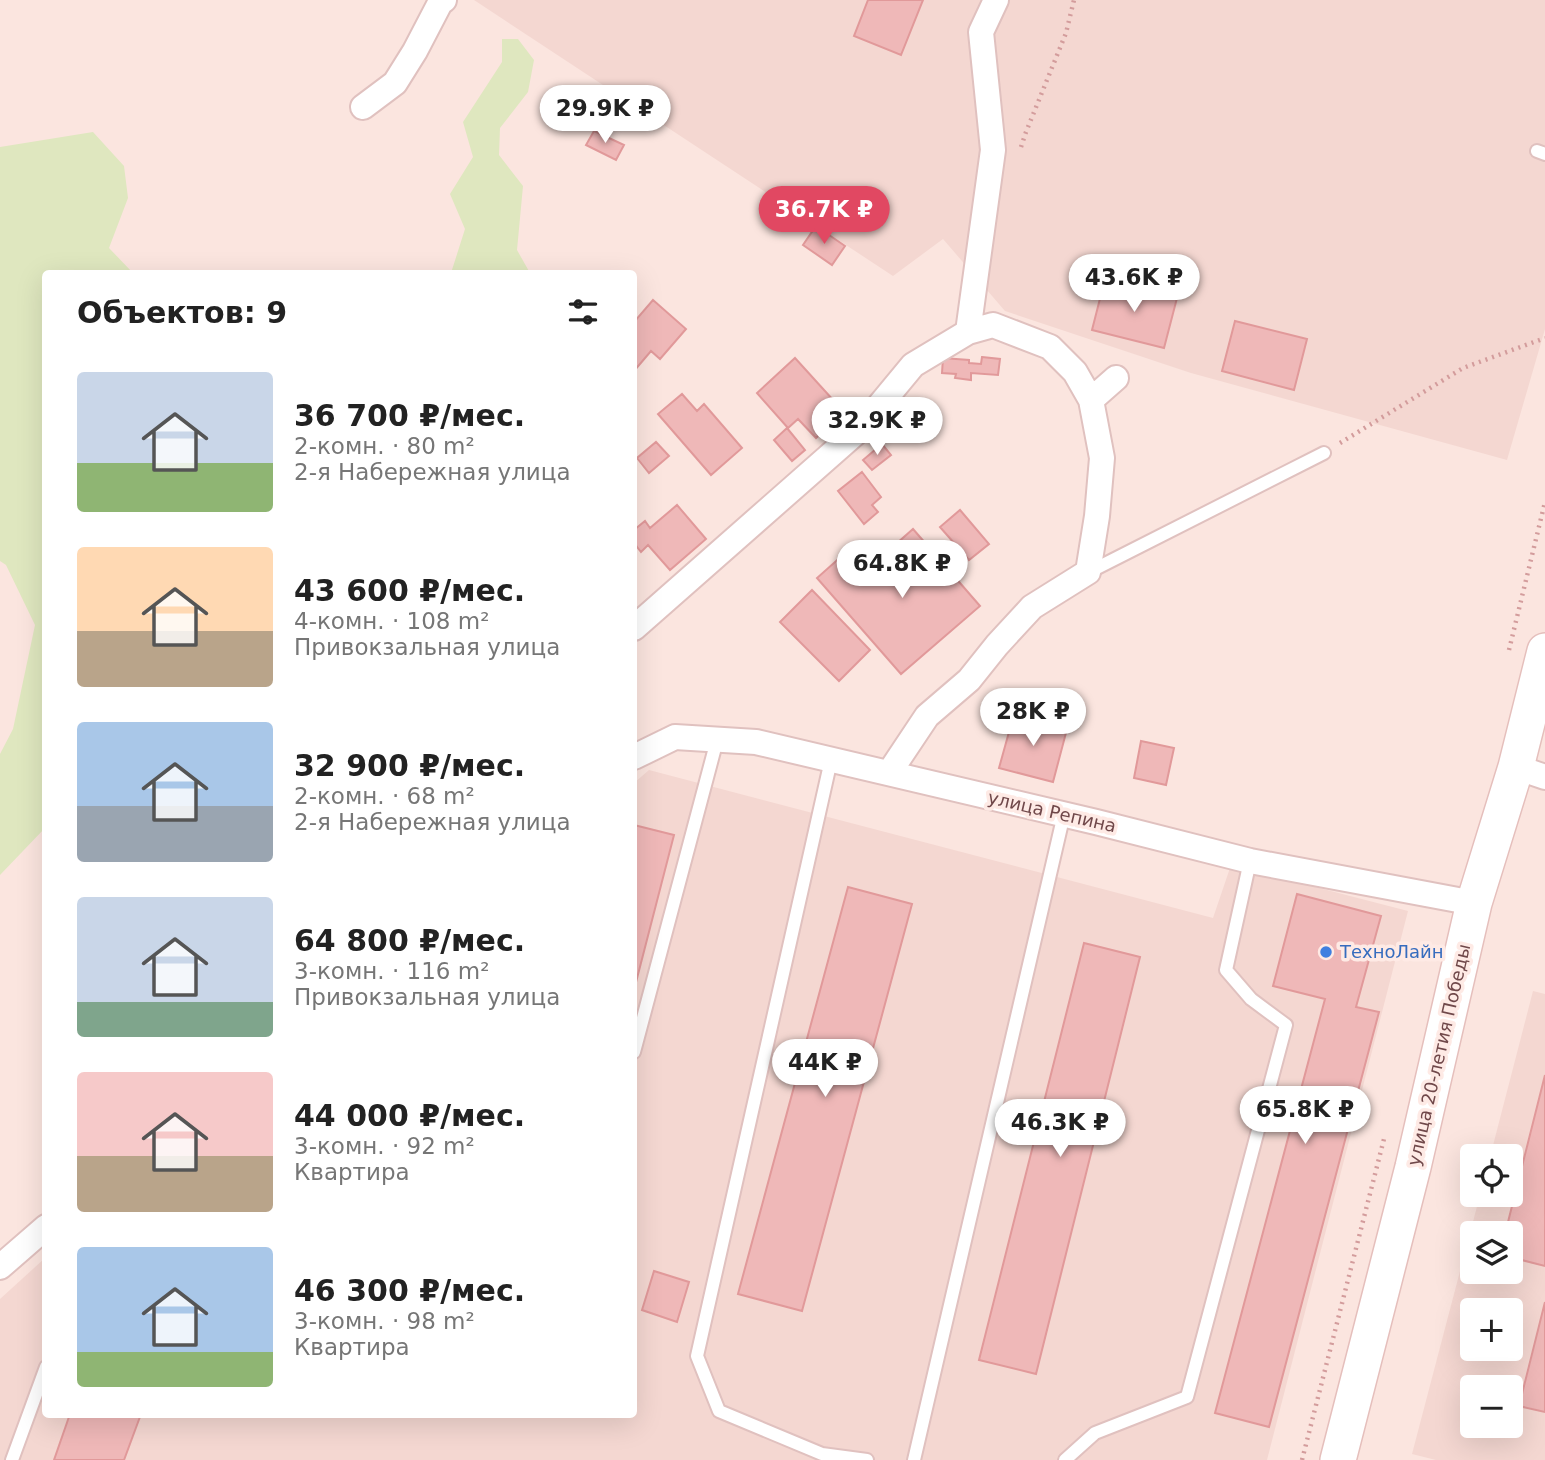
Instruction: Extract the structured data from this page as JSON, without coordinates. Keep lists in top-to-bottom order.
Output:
{
  "streets": {
    "main road": ["улица 20-летия Победы"],
    "street": ["улица Репина"]
  },
  "crossings": [
    ["улица Репина", "улица 20-летия Победы"]
  ],
  "places": ["ТехноЛайн"],
  "page": {
    "price": [
      "29.9K ₽",
      "36.7K ₽",
      "43.6K ₽",
      "32.9K ₽",
      "64.8K ₽",
      "28K ₽",
      "44K ₽",
      "65.8K ₽",
      "46.3K ₽"
    ],
    "heading": "Объектов: 9",
    "list": [
      {
        "name": "36 700 ₽/мес.",
        "note": "2-комн. · 80 m² · 2-я Набережная улица"
      },
      {
        "name": "43 600 ₽/мес.",
        "note": "4-комн. · 108 m² · Привокзальная улица"
      },
      {
        "name": "32 900 ₽/мес.",
        "note": "2-комн. · 68 m² · 2-я Набережная улица"
      },
      {
        "name": "64 800 ₽/мес.",
        "note": "3-комн. · 116 m² · Привокзальная улица"
      },
      {
        "name": "44 000 ₽/мес.",
        "note": "3-комн. · 92 m² · Квартира"
      },
      {
        "name": "46 300 ₽/мес.",
        "note": "3-комн. · 98 m² · Квартира"
      }
    ],
    "map_buttons": ["+", "−"]
  }
}
